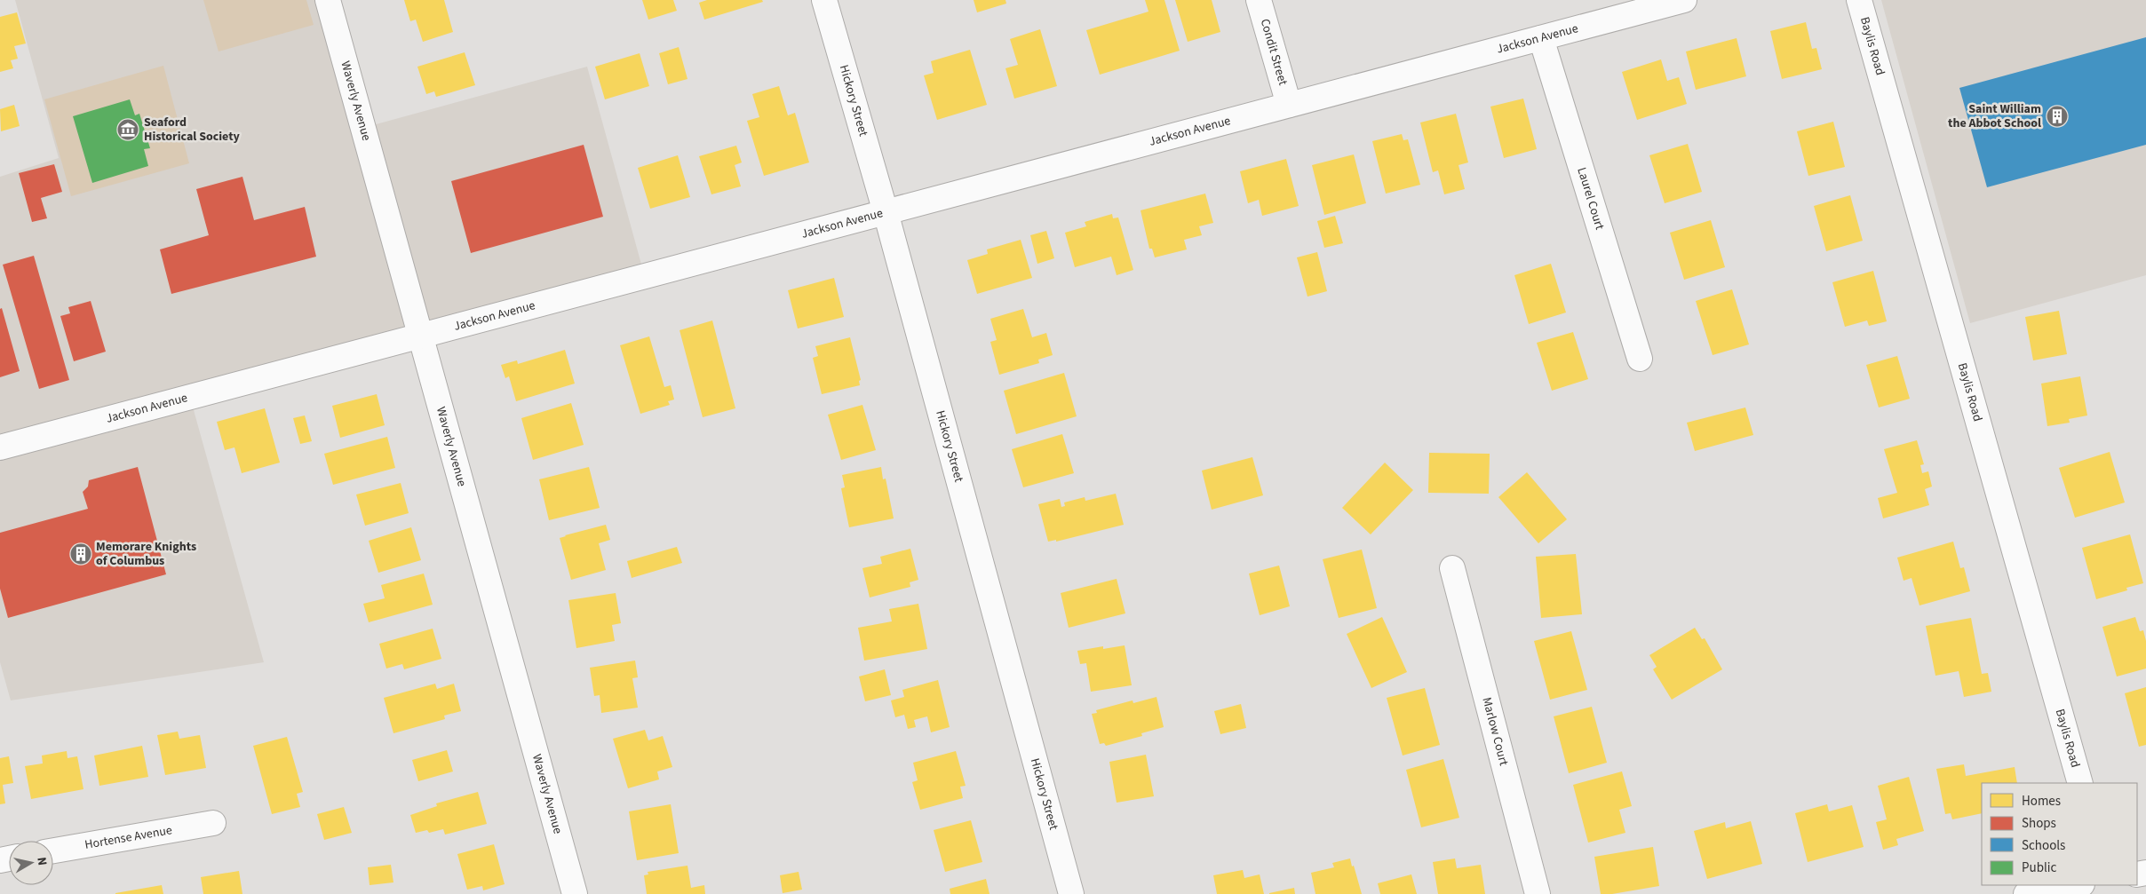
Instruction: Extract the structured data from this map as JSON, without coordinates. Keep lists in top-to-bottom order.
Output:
{
  "streets": {
    "street": [
      "Jackson Avenue",
      "Baylis Road",
      "Condit Street",
      "Waverly Avenue",
      "Hickory Street",
      "Laurel Court",
      "Marlow Court",
      "Hortense Avenue"
    ]
  },
  "crossings": [
    ["Jackson Avenue", "Condit Street"],
    ["Jackson Avenue", "Waverly Avenue"],
    ["Jackson Avenue", "Hickory Street"],
    ["Jackson Avenue", "Laurel Court"]
  ],
  "places": {
    "building": ["Saint William the Abbot School", "Memorare Knights of Columbus"],
    "museum": ["Seaford Historical Society"]
  },
  "legend": [
    "Homes",
    "Shops",
    "Schools",
    "Public"
  ],
  "north": "right"
}
